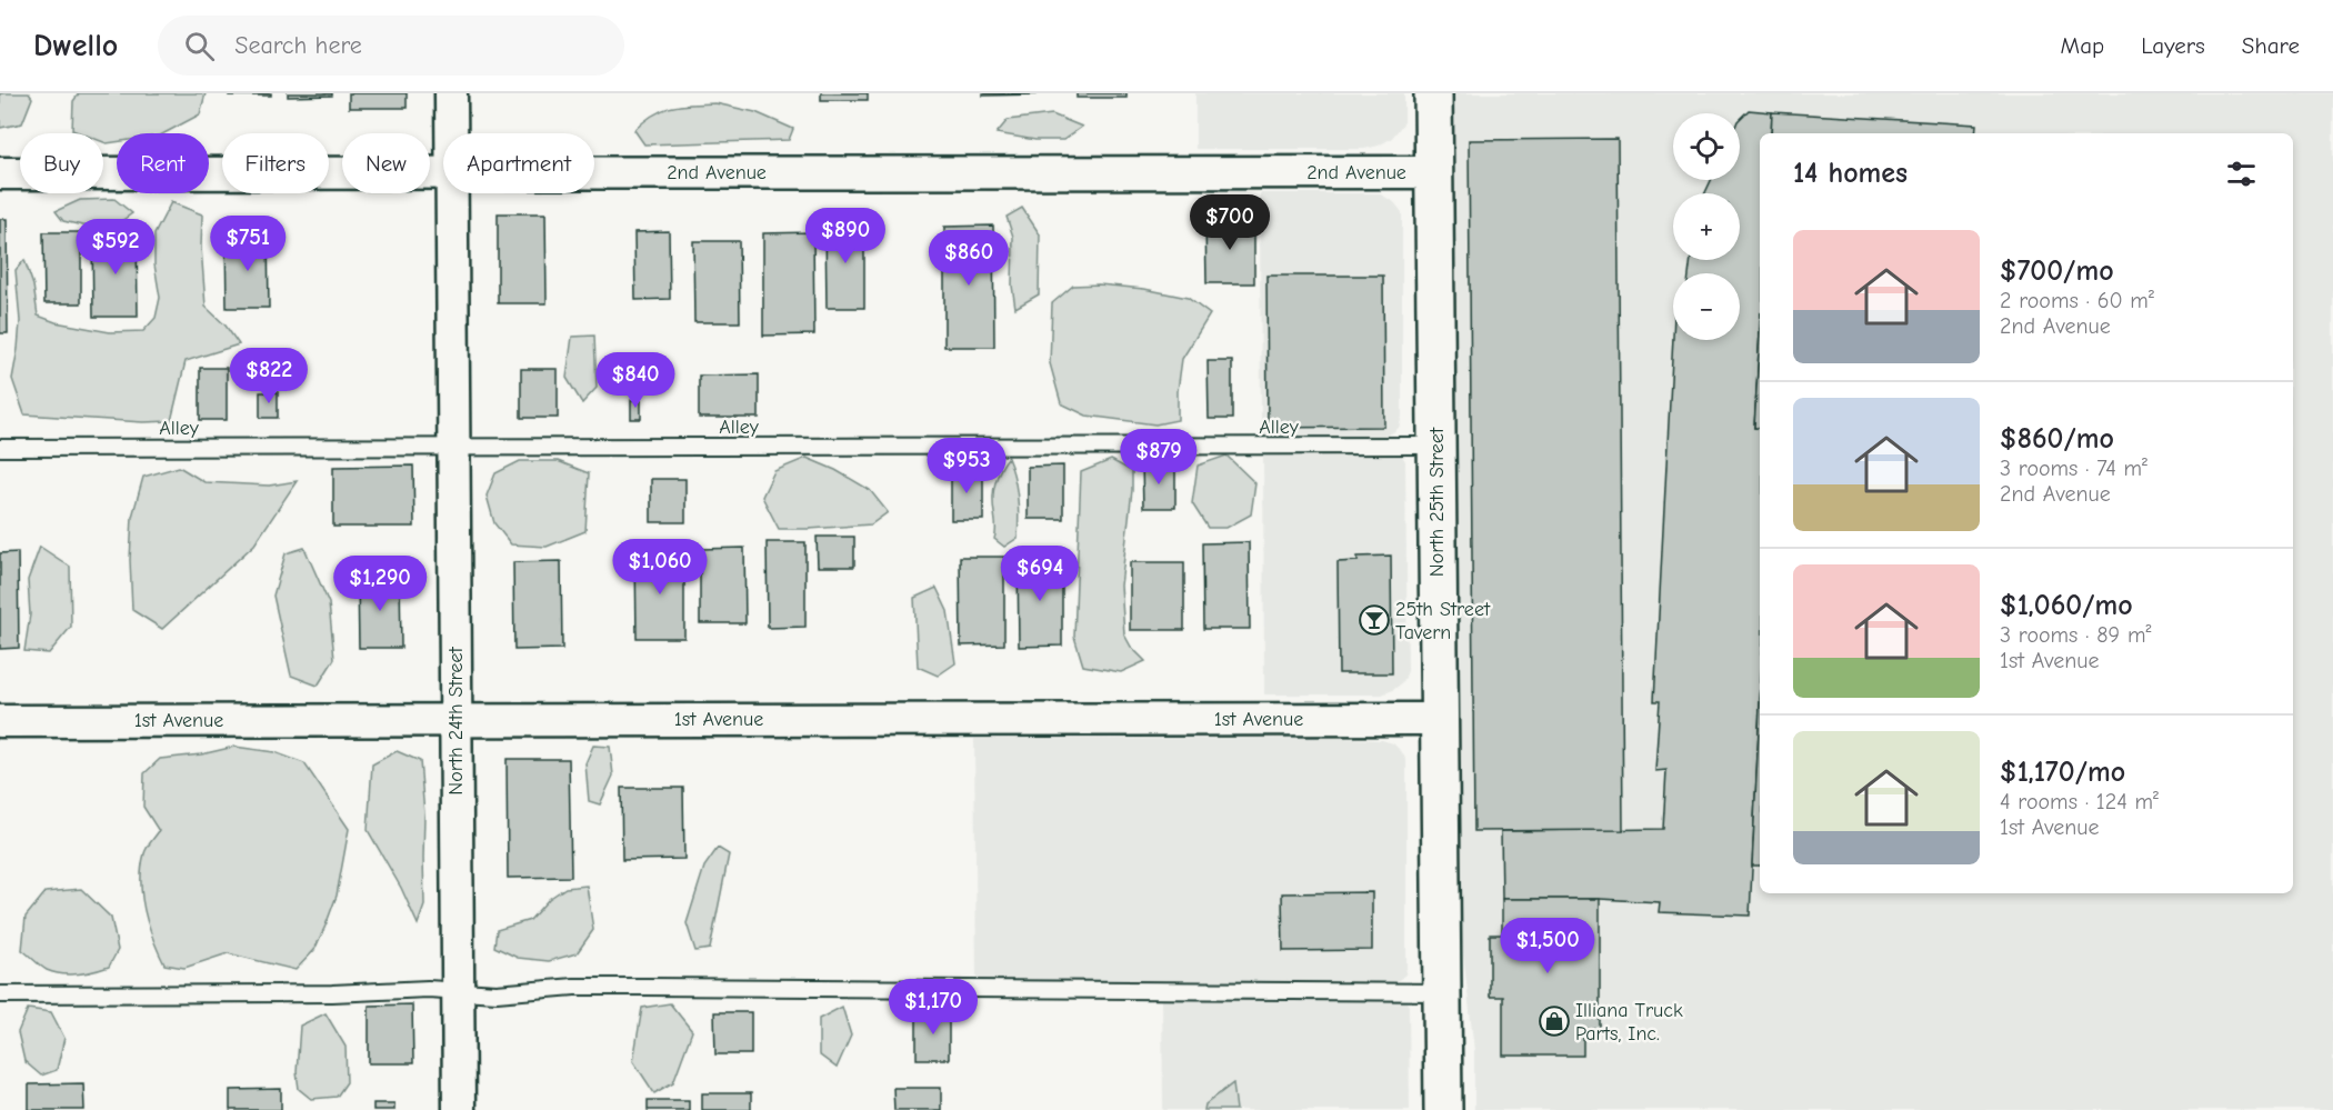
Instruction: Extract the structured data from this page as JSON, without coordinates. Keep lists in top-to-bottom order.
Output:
{
  "streets": {
    "street": [
      "2nd Avenue",
      "North 25th Street",
      "1st Avenue",
      "North 24th Street"
    ],
    "lane": ["Alley"]
  },
  "crossings": [
    ["2nd Avenue", "North 25th Street"],
    ["Alley", "North 25th Street"],
    ["Alley", "North 24th Street"],
    ["North 25th Street", "1st Avenue"],
    ["1st Avenue", "North 24th Street"]
  ],
  "places": {
    "bar": ["25th Street Tavern"],
    "shop": ["Illiana Truck Parts, Inc."]
  },
  "page": {
    "header": "Dwello",
    "search": "Search here",
    "nav": ["Map", "Layers", "Share"],
    "map_buttons": ["+", "−"],
    "chip": [
      "Buy",
      "Rent",
      "Filters",
      "New",
      "Apartment"
    ],
    "heading": "14 homes",
    "price": [
      "$700",
      "$890",
      "$751",
      "$592",
      "$860",
      "$822",
      "$840",
      "$879",
      "$953",
      "$1,060",
      "$694",
      "$1,290",
      "$1,500",
      "$1,170"
    ],
    "list": [
      {
        "name": "$700/mo",
        "note": "2 rooms · 60 m² · 2nd Avenue"
      },
      {
        "name": "$860/mo",
        "note": "3 rooms · 74 m² · 2nd Avenue"
      },
      {
        "name": "$1,060/mo",
        "note": "3 rooms · 89 m² · 1st Avenue"
      },
      {
        "name": "$1,170/mo",
        "note": "4 rooms · 124 m² · 1st Avenue"
      }
    ]
  }
}
